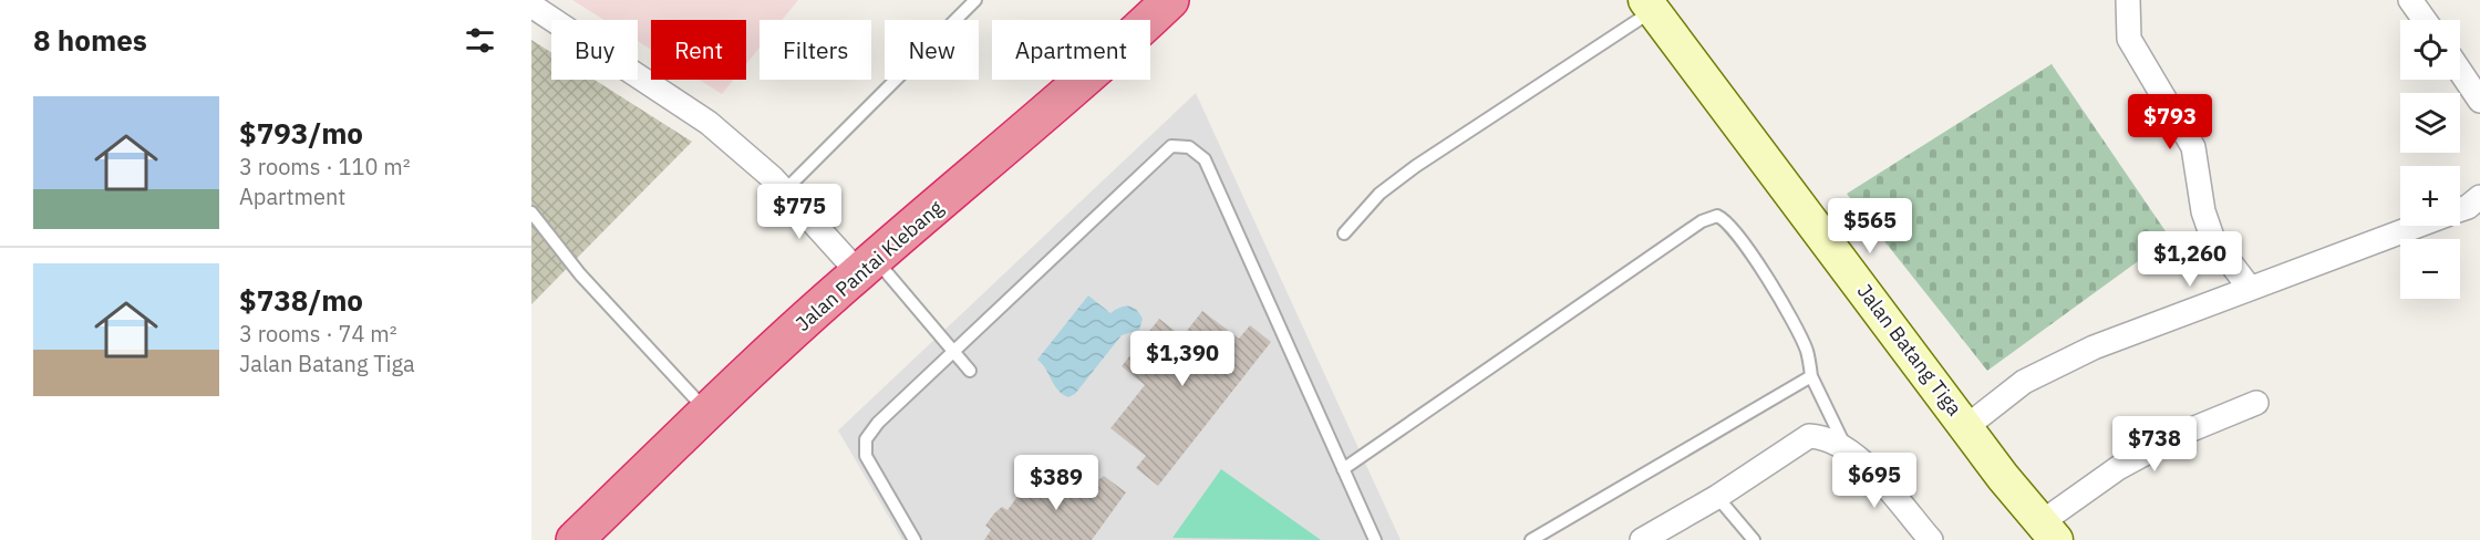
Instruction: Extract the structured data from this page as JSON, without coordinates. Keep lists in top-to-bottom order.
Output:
{
  "streets": {
    "highway": ["Jalan Pantai Klebang"],
    "main road": ["Jalan Batang Tiga"]
  },
  "page": {
    "heading": "8 homes",
    "map_buttons": ["+", "−"],
    "chip": [
      "Buy",
      "Rent",
      "Filters",
      "New",
      "Apartment"
    ],
    "list": [
      {
        "name": "$793/mo",
        "note": "3 rooms · 110 m² · Apartment"
      },
      {
        "name": "$738/mo",
        "note": "3 rooms · 74 m² · Jalan Batang Tiga"
      }
    ],
    "price": [
      "$793",
      "$775",
      "$565",
      "$1,260",
      "$1,390",
      "$738",
      "$695",
      "$389"
    ]
  }
}
